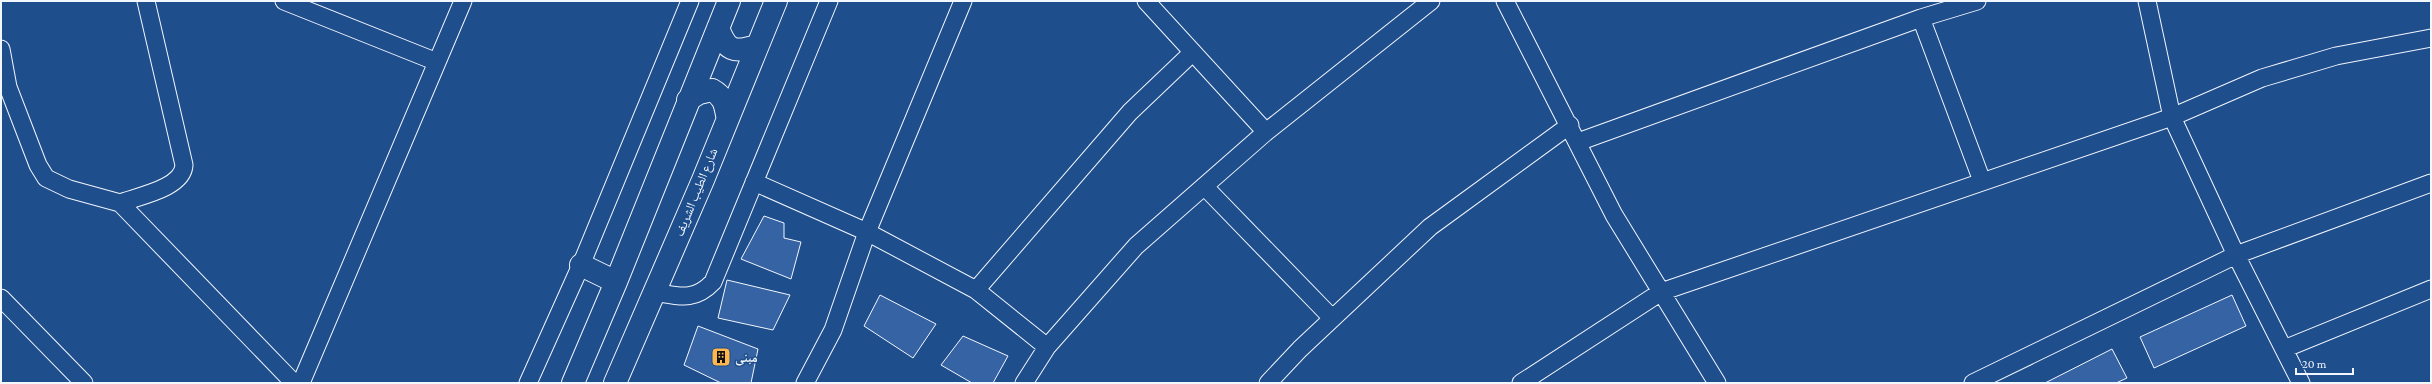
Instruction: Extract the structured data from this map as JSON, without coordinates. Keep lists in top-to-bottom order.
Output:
{
  "streets": {
    "main road": ["شارع الطيب الشريف"]
  },
  "places": {
    "building": ["مبنى"]
  },
  "scale_bar": "20 m"
}
